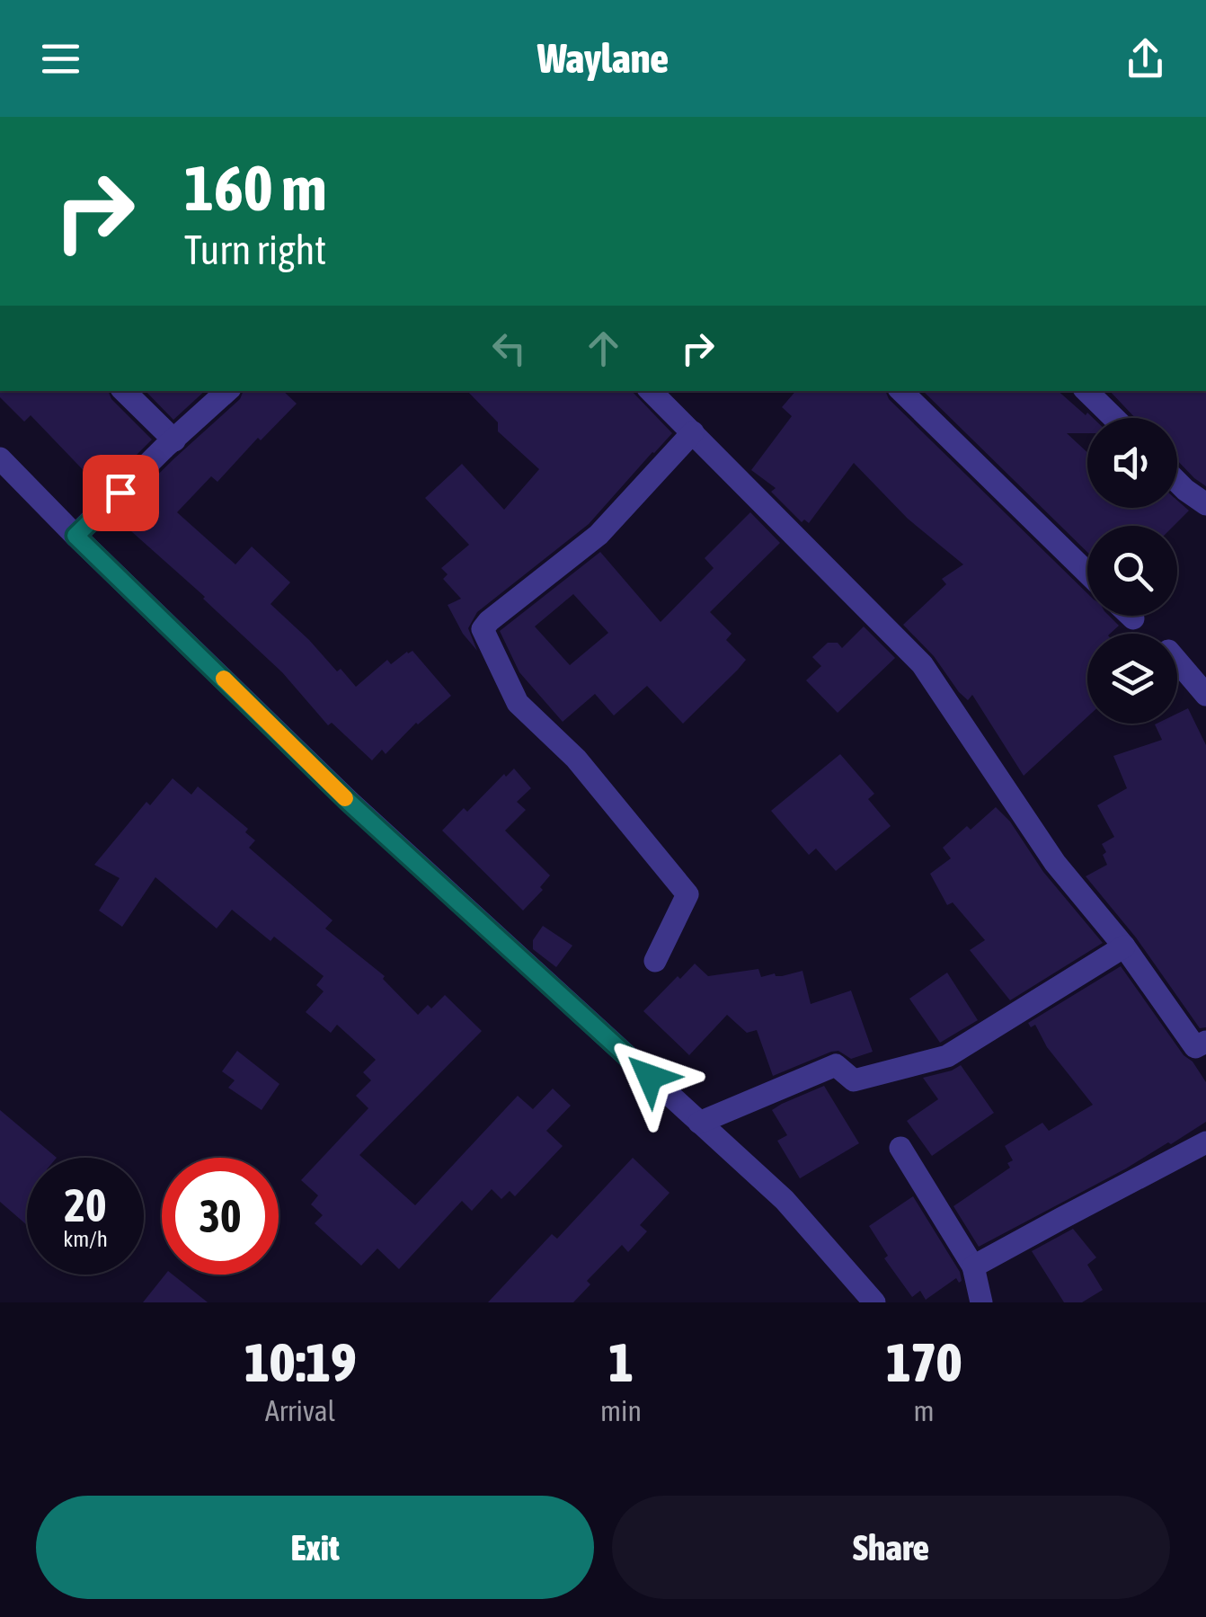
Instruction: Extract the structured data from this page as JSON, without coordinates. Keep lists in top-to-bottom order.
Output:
{
  "page": {
    "header": "Waylane",
    "turn": ["160 m", "Turn right"],
    "speed": "20 km/h",
    "limit": "30",
    "eta": [
      "10:19",
      "Arrival",
      "1",
      "min",
      "170",
      "m"
    ],
    "buttons": ["Exit", "Share"]
  }
}
